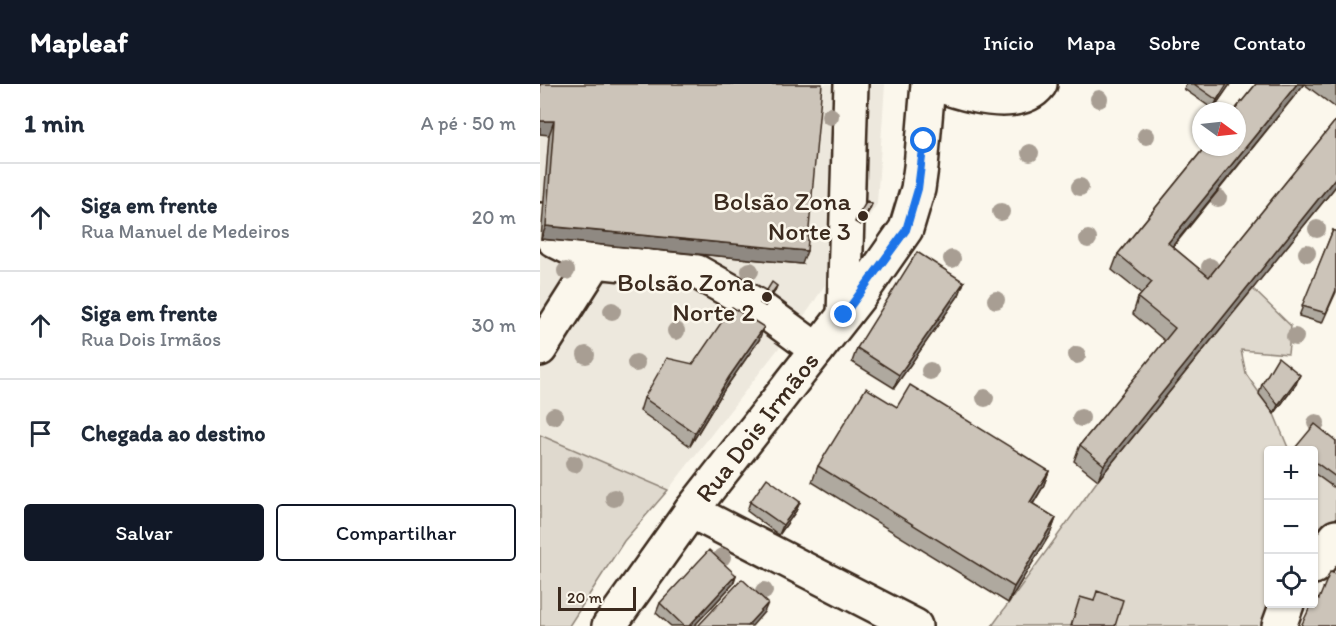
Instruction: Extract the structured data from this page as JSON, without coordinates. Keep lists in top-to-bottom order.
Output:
{
  "streets": {
    "main road": ["Rua Dois Irmãos"]
  },
  "places": ["Bolsão Zona Norte 3", "Bolsão Zona Norte 2"],
  "scale_bar": "20 m",
  "north": "right",
  "page": {
    "header": "Mapleaf",
    "nav": [
      "Início",
      "Mapa",
      "Sobre",
      "Contato"
    ],
    "heading": ["1 min", "A pé · 50 m"],
    "list": [
      ["Siga em frente", "Rua Manuel de Medeiros", "20 m"],
      ["Siga em frente", "Rua Dois Irmãos", "30 m"],
      "Chegada ao destino"
    ],
    "map_buttons": ["+", "−"],
    "buttons": ["Salvar", "Compartilhar"],
    "scale": "20 m"
  }
}
